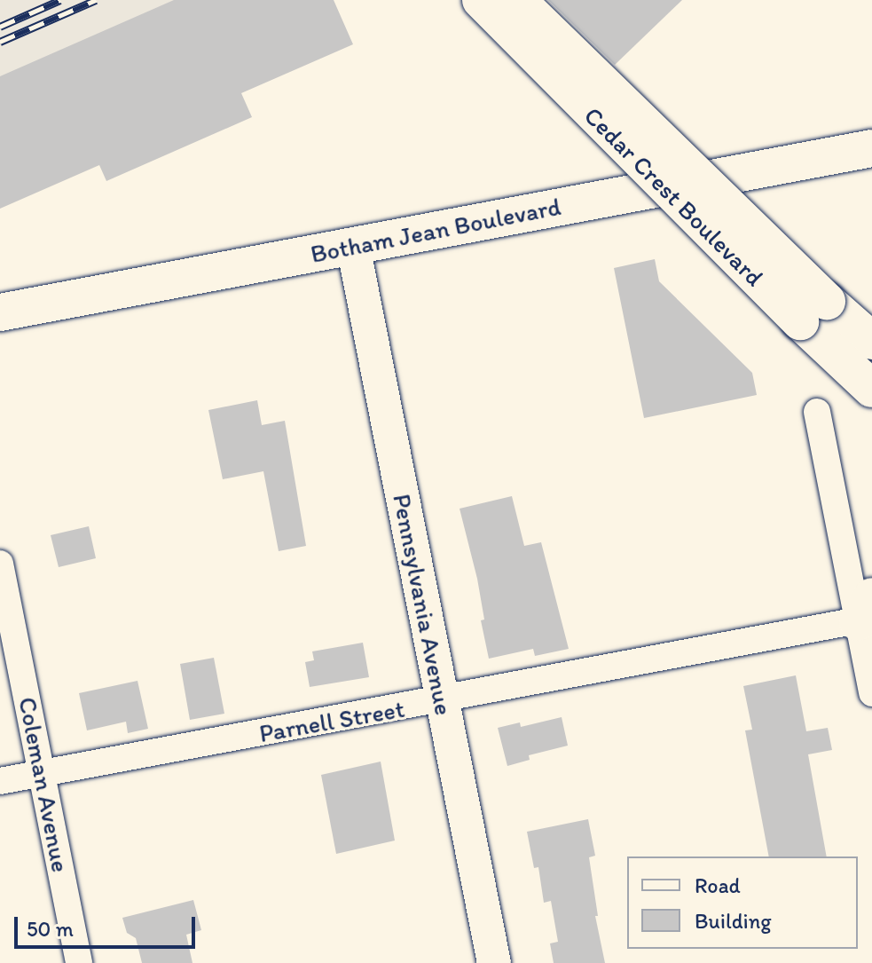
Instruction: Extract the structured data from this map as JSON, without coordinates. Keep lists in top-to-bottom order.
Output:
{
  "streets": {
    "main road": ["Cedar Crest Boulevard", "Botham Jean Boulevard"],
    "street": ["Pennsylvania Avenue", "Parnell Street", "Coleman Avenue"]
  },
  "crossings": [
    ["Botham Jean Boulevard", "Pennsylvania Avenue"],
    ["Pennsylvania Avenue", "Parnell Street"],
    ["Parnell Street", "Coleman Avenue"]
  ],
  "legend": ["Road", "Building"],
  "scale_bar": "50 m"
}
